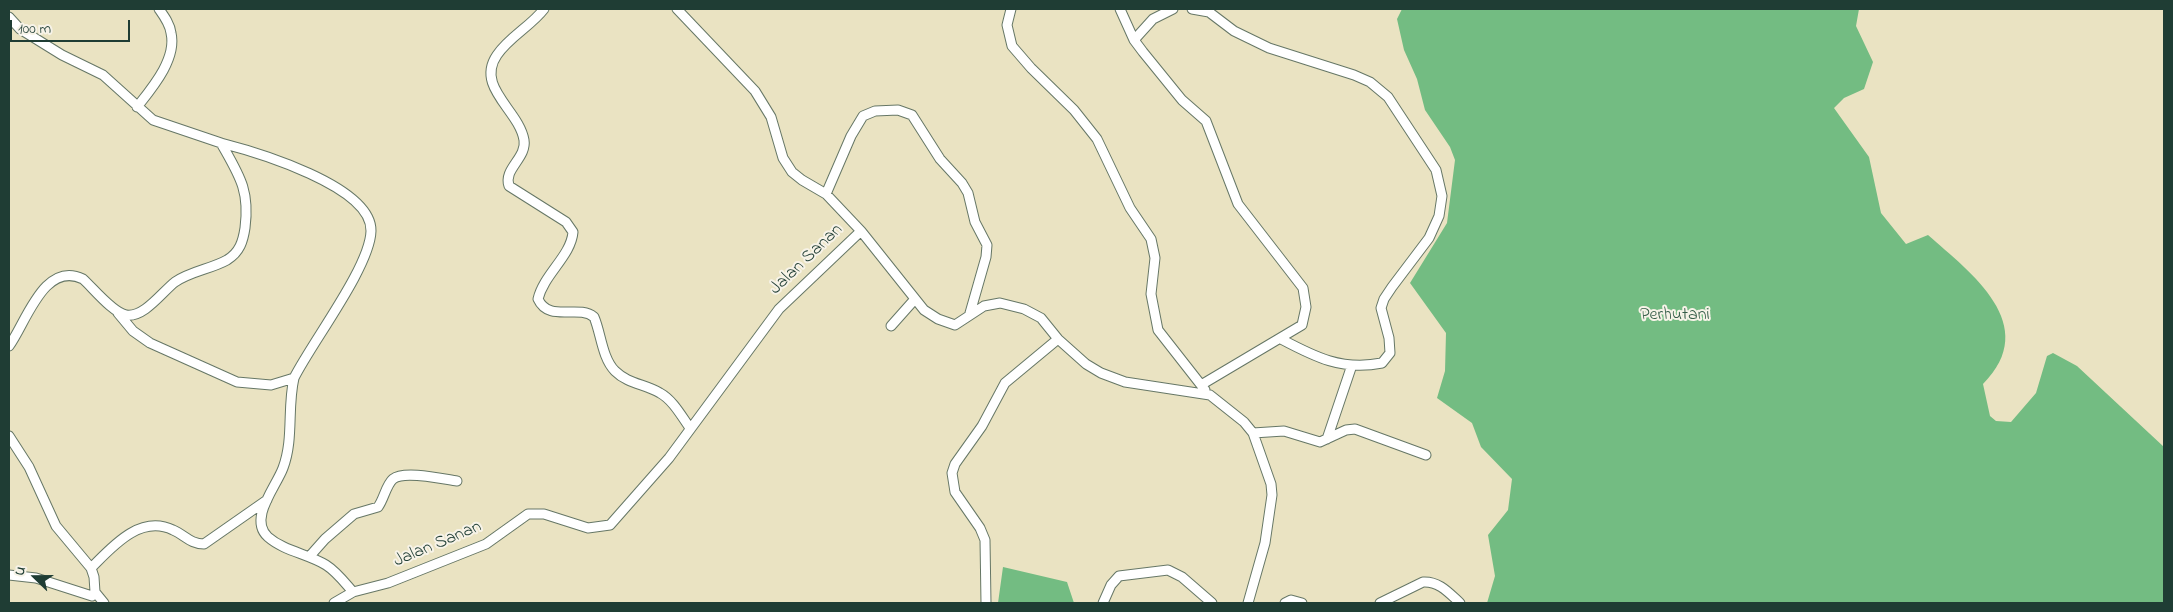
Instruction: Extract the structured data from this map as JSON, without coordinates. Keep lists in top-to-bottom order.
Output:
{
  "streets": {
    "street": ["Jalan Sanan"]
  },
  "parks": ["Perhutani"],
  "scale_bar": "100 m",
  "north": "left"
}
